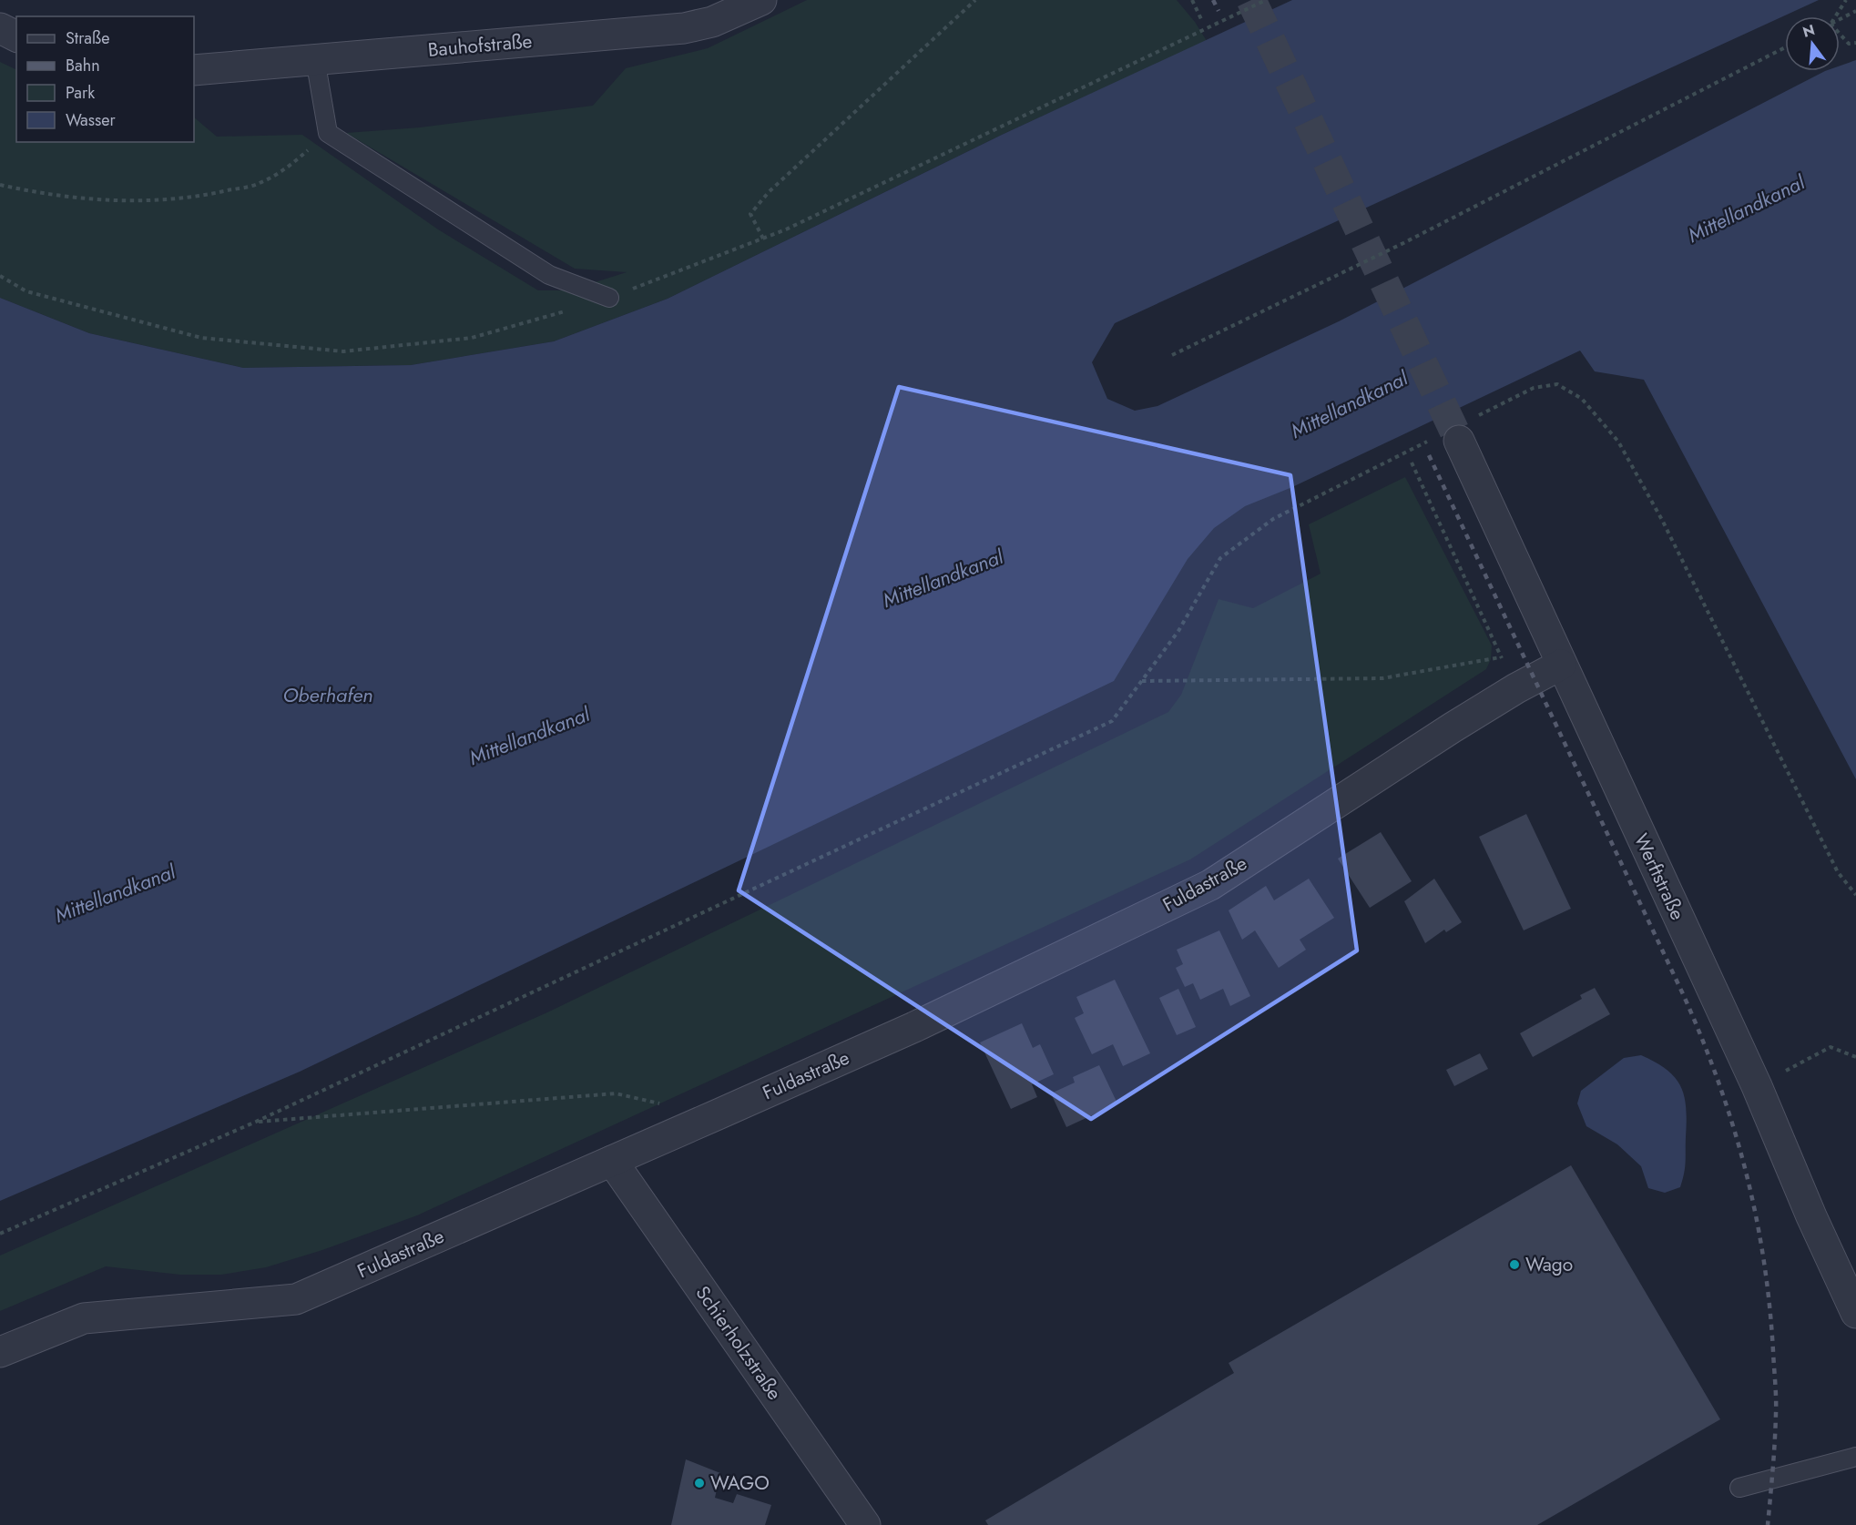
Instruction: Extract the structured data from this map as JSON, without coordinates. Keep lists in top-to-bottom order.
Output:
{
  "streets": {
    "street": [
      "Bauhofstraße",
      "Werftstraße",
      "Fuldastraße",
      "Schierholzstraße"
    ]
  },
  "crossings": [
    ["Werftstraße", "Fuldastraße"],
    ["Fuldastraße", "Schierholzstraße"]
  ],
  "water": ["Mittellandkanal", "Oberhafen"],
  "places": ["Wago", "WAGO"],
  "legend": [
    "Straße",
    "Bahn",
    "Park",
    "Wasser"
  ],
  "north": "top"
}
